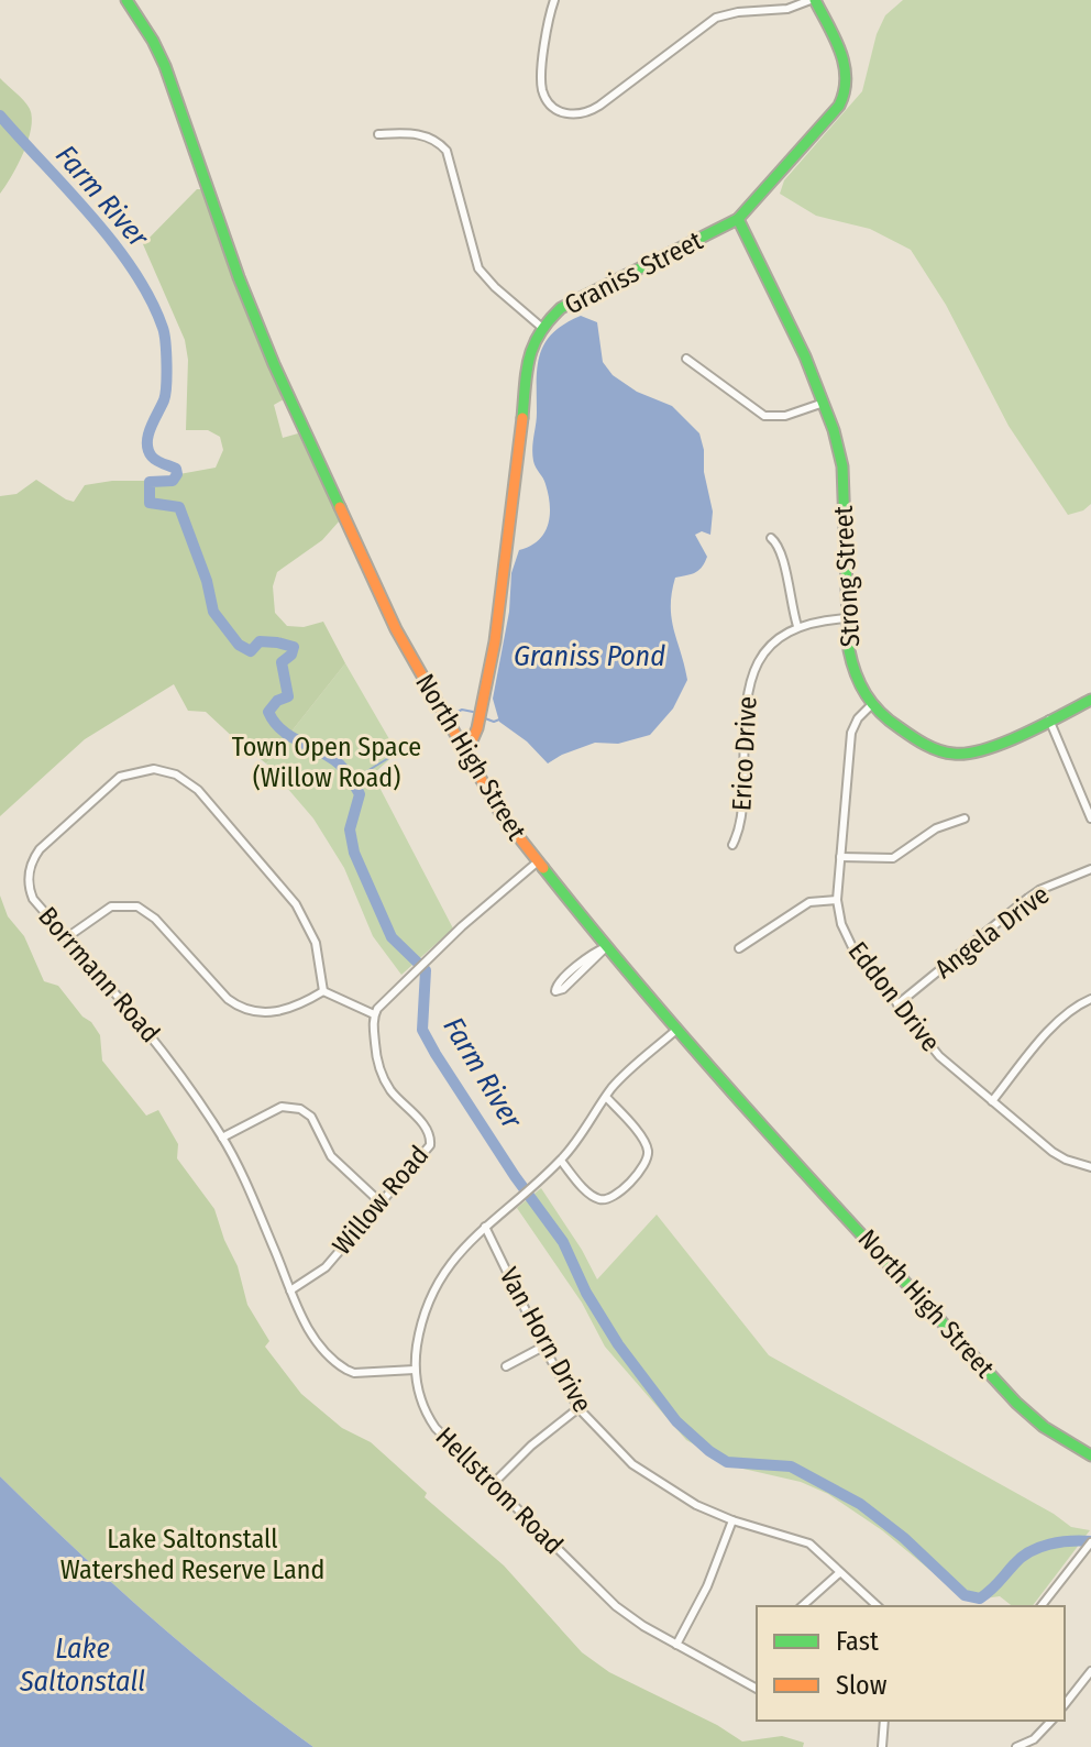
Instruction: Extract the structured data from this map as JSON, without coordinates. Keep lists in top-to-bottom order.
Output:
{
  "streets": {
    "main road": ["Graniss Street", "Strong Street", "North High Street"],
    "street": [
      "Erico Drive",
      "Angela Drive",
      "Borrmann Road",
      "Eddon Drive",
      "Willow Road",
      "Van Horn Drive",
      "Hellstrom Road"
    ]
  },
  "crossings": [
    ["Graniss Street", "Strong Street"],
    ["Graniss Street", "North High Street"],
    ["Strong Street", "Eddon Drive"],
    ["North High Street", "Hellstrom Road"],
    ["Angela Drive", "Eddon Drive"],
    ["Borrmann Road", "Willow Road"],
    ["Borrmann Road", "Hellstrom Road"],
    ["Van Horn Drive", "Hellstrom Road"]
  ],
  "water": ["Farm River", "Graniss Pond", "Lake Saltonstall"],
  "parks": ["Town Open Space (Willow Road)", "Lake Saltonstall Watershed Reserve Land"],
  "legend": ["Fast", "Slow"]
}
